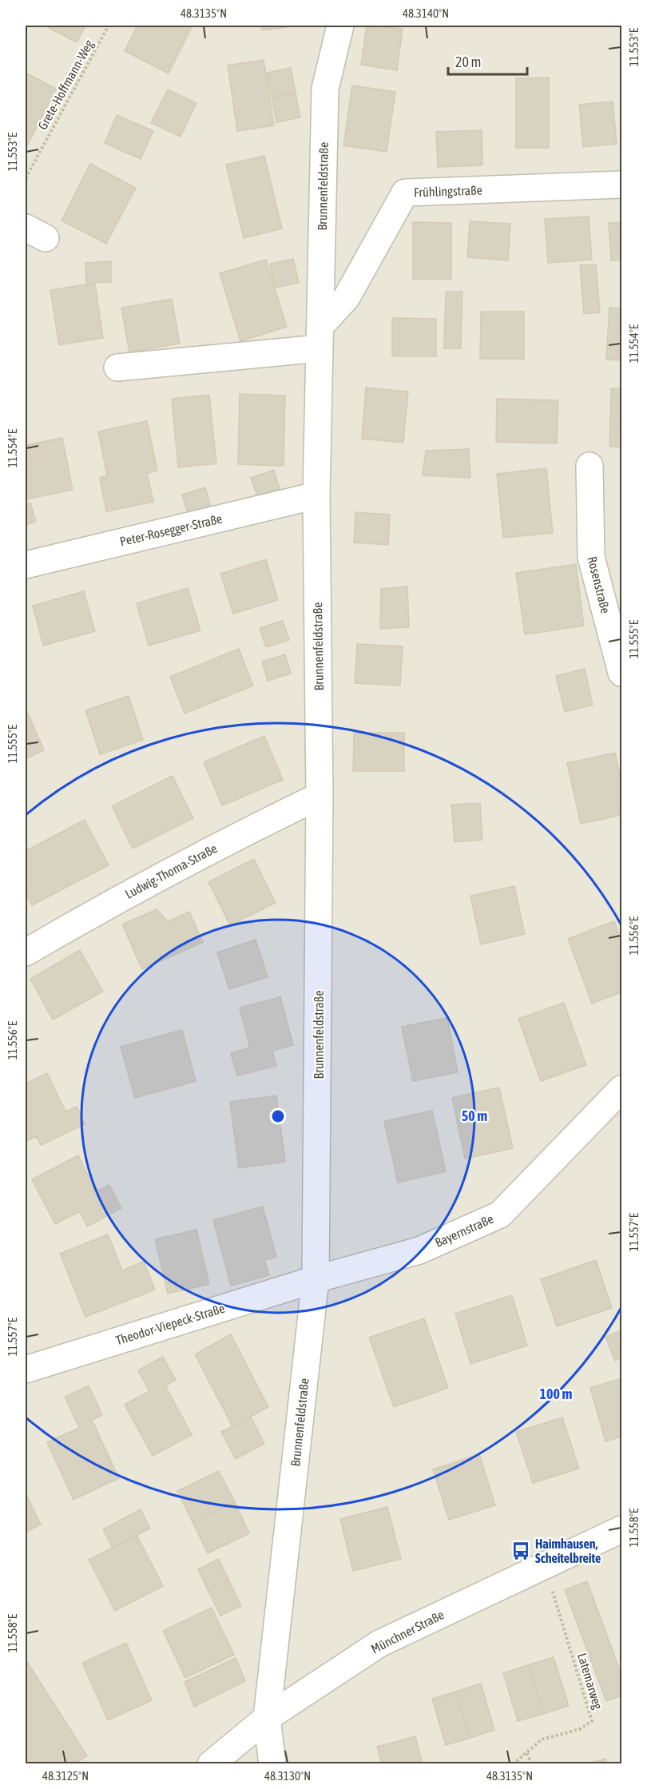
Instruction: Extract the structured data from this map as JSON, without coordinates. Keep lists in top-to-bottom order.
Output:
{
  "streets": {
    "street": [
      "Brunnenfeldstraße",
      "Frühlingstraße",
      "Peter-Rosegger-Straße",
      "Rosenstraße",
      "Ludwig-Thoma-Straße",
      "Bayernstraße",
      "Theodor-Viepeck-Straße",
      "Münchner Straße"
    ],
    "path": ["Grete-Hoffmann-Weg", "Latemarweg"]
  },
  "crossings": [
    ["Brunnenfeldstraße", "Frühlingstraße"],
    ["Brunnenfeldstraße", "Peter-Rosegger-Straße"],
    ["Brunnenfeldstraße", "Ludwig-Thoma-Straße"],
    ["Brunnenfeldstraße", "Bayernstraße"],
    ["Brunnenfeldstraße", "Theodor-Viepeck-Straße"],
    ["Brunnenfeldstraße", "Münchner Straße"],
    ["Bayernstraße", "Theodor-Viepeck-Straße"],
    ["Münchner Straße", "Latemarweg"]
  ],
  "places": {
    "bus stop": ["Haimhausen, Scheitelbreite"]
  },
  "scale_bar": "20 m",
  "coordinates": [
    "48.3135°N",
    "48.3140°N",
    "11.553°E",
    "11.554°E",
    "11.555°E",
    "11.556°E",
    "11.557°E",
    "11.558°E",
    "48.3125°N",
    "48.3130°N"
  ],
  "rings": ["50 m", "100 m"]
}
